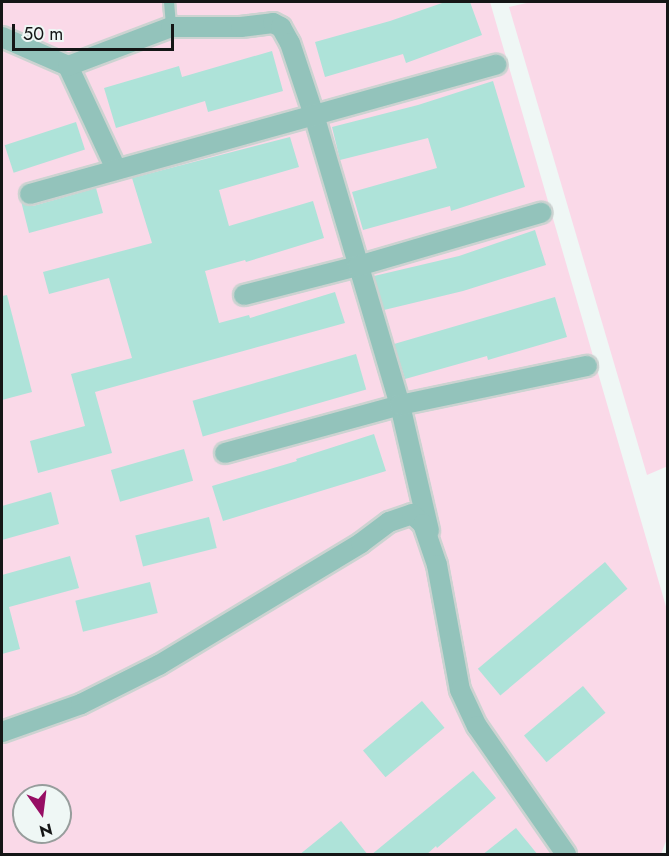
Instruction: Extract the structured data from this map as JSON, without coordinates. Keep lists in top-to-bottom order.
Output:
{
  "scale_bar": "50 m",
  "north": "bottom"
}
